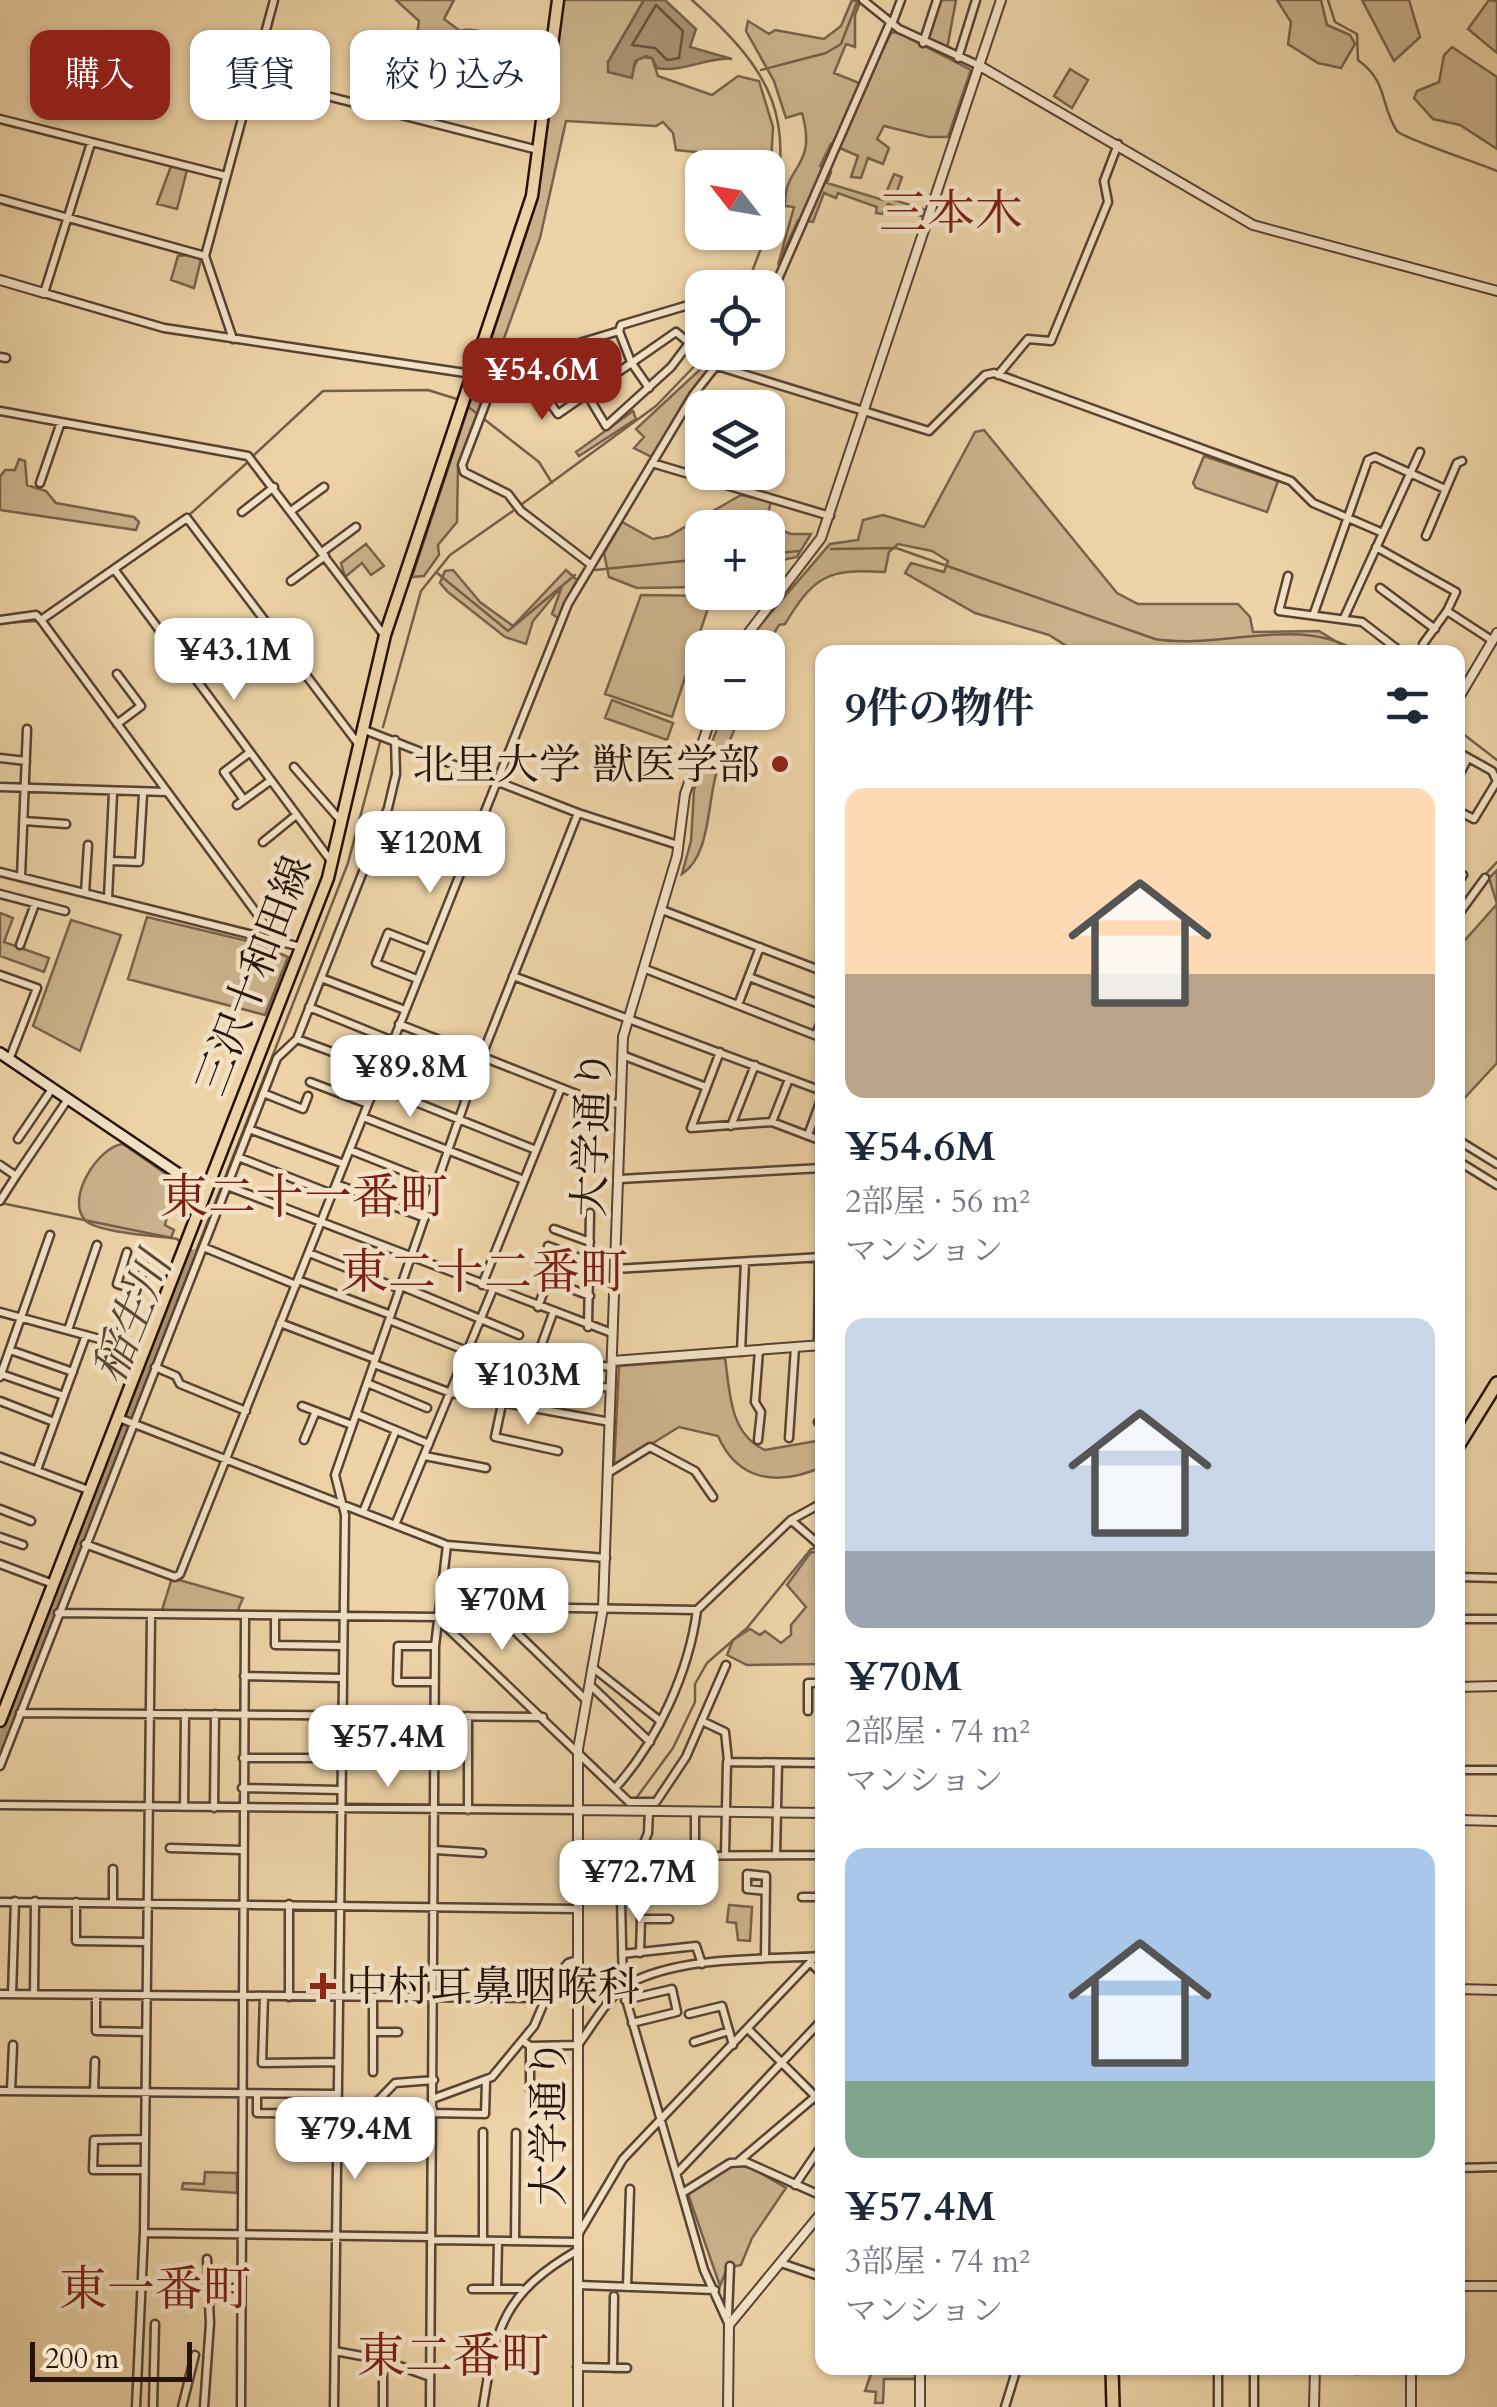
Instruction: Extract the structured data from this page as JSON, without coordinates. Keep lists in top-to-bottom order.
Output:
{
  "streets": {
    "main road": ["三沢十和田線"],
    "street": ["大学通り"]
  },
  "districts": [
    "三本木",
    "東二十一番町",
    "東二十二番町",
    "東一番町",
    "東二番町"
  ],
  "water": ["稲生川"],
  "places": {
    "other": ["北里大学 獣医学部"],
    "health": ["中村耳鼻咽喉科"]
  },
  "scale_bar": "200 m",
  "north": "top left",
  "page": {
    "chip": ["購入", "賃貸", "絞り込み"],
    "map_buttons": ["+", "−"],
    "price": [
      "¥54.6M",
      "¥43.1M",
      "¥120M",
      "¥89.8M",
      "¥103M",
      "¥70M",
      "¥57.4M",
      "¥72.7M",
      "¥79.4M"
    ],
    "heading": "9件の物件",
    "list": [
      {
        "name": "¥54.6M",
        "note": "2部屋 · 56 m² · マンション"
      },
      {
        "name": "¥70M",
        "note": "2部屋 · 74 m² · マンション"
      },
      {
        "name": "¥57.4M",
        "note": "3部屋 · 74 m² · マンション"
      }
    ],
    "scale": "200 m"
  }
}
